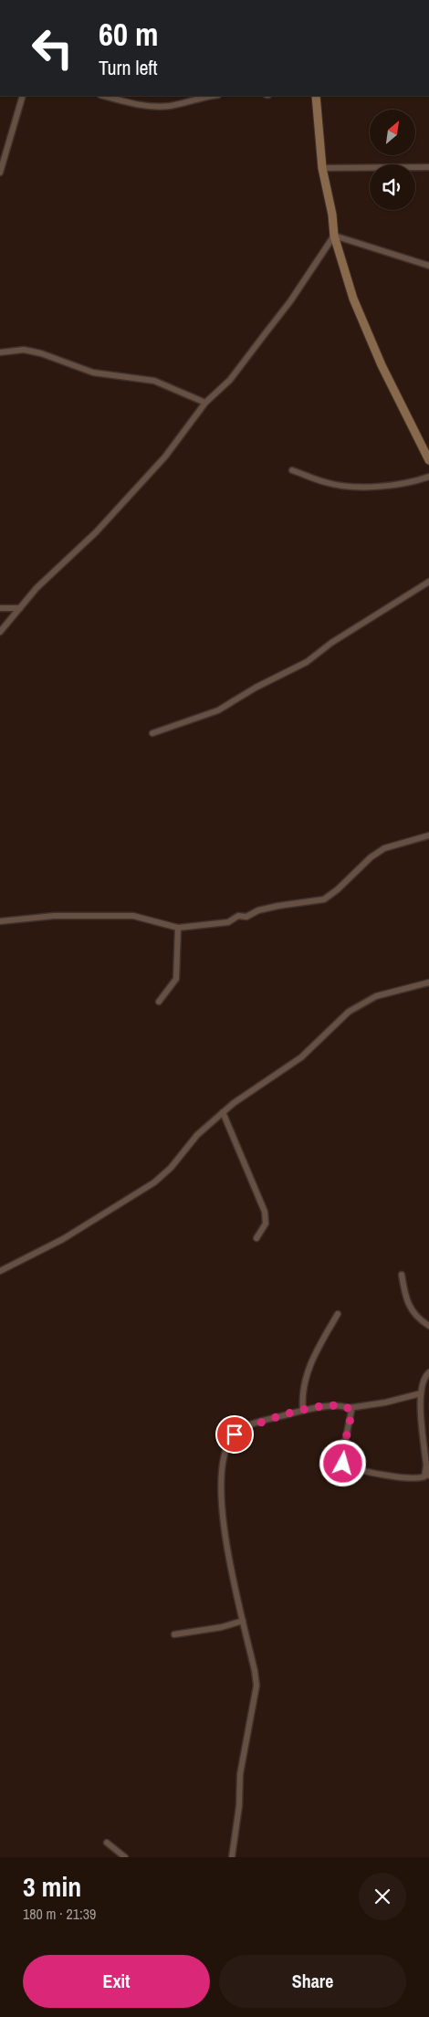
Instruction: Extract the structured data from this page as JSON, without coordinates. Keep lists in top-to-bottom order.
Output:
{
  "north": "top right",
  "page": {
    "turn": ["60 m", "Turn left"],
    "heading": ["3 min", "180 m · 21:39"],
    "buttons": ["Exit", "Share"]
  }
}
